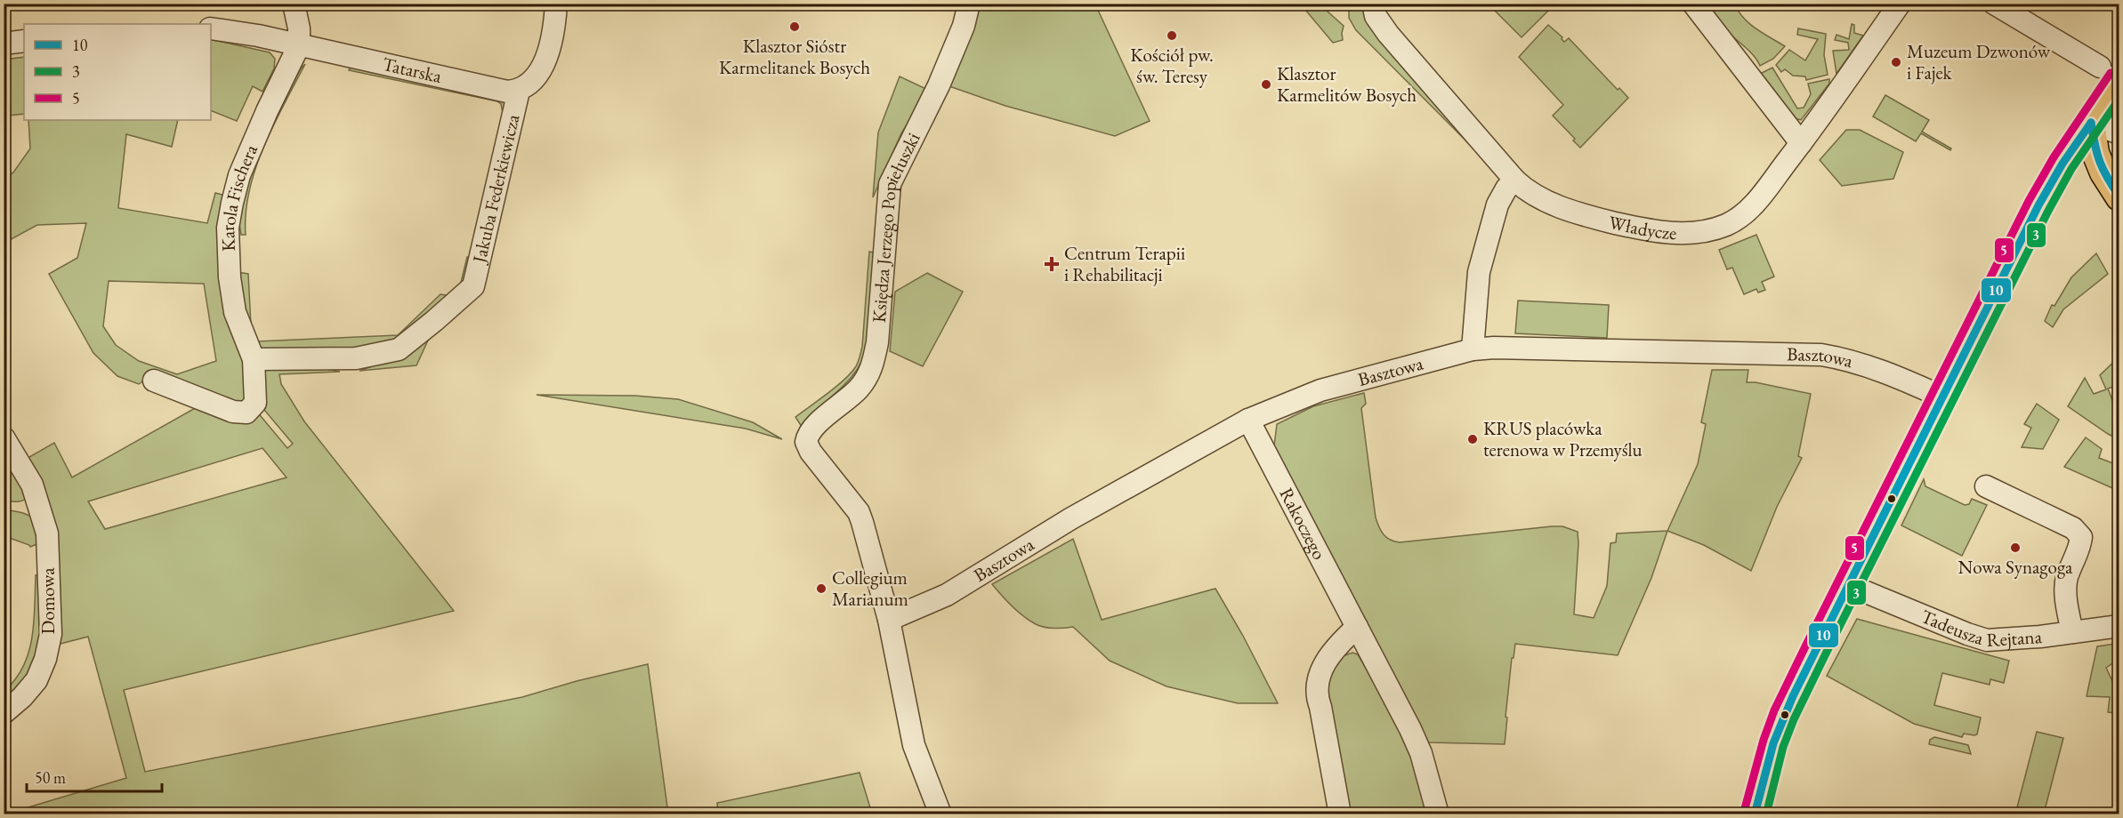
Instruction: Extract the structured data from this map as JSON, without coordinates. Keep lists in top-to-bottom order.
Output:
{
  "streets": {
    "street": [
      "Tatarska",
      "Jakuba Federkiewicza",
      "Karola Fischera",
      "Władycze",
      "Księdza Jerzego Popiełuszki",
      "Basztowa",
      "Rakoczego",
      "Domowa",
      "Tadeusza Rejtana"
    ]
  },
  "crossings": [
    ["Tatarska", "Jakuba Federkiewicza"],
    ["Tatarska", "Karola Fischera"],
    ["Jakuba Federkiewicza", "Karola Fischera"],
    ["Księdza Jerzego Popiełuszki", "Basztowa"],
    ["Basztowa", "Rakoczego"]
  ],
  "places": {
    "other": [
      "Klasztor Sióstr Karmelitanek Bosych",
      "Kościół pw. św. Teresy",
      "Muzeum Dzwonów i Fajek",
      "Klasztor Karmelitów Bosych",
      "KRUS placówka terenowa w Przemyślu",
      "Nowa Synagoga",
      "Collegium Marianum"
    ],
    "health": ["Centrum Terapii i Rehabilitacji"]
  },
  "lines": ["transit line 5", "transit line 3", "transit line 10"],
  "legend": ["10", "3", "5"],
  "scale_bar": "50 m"
}
